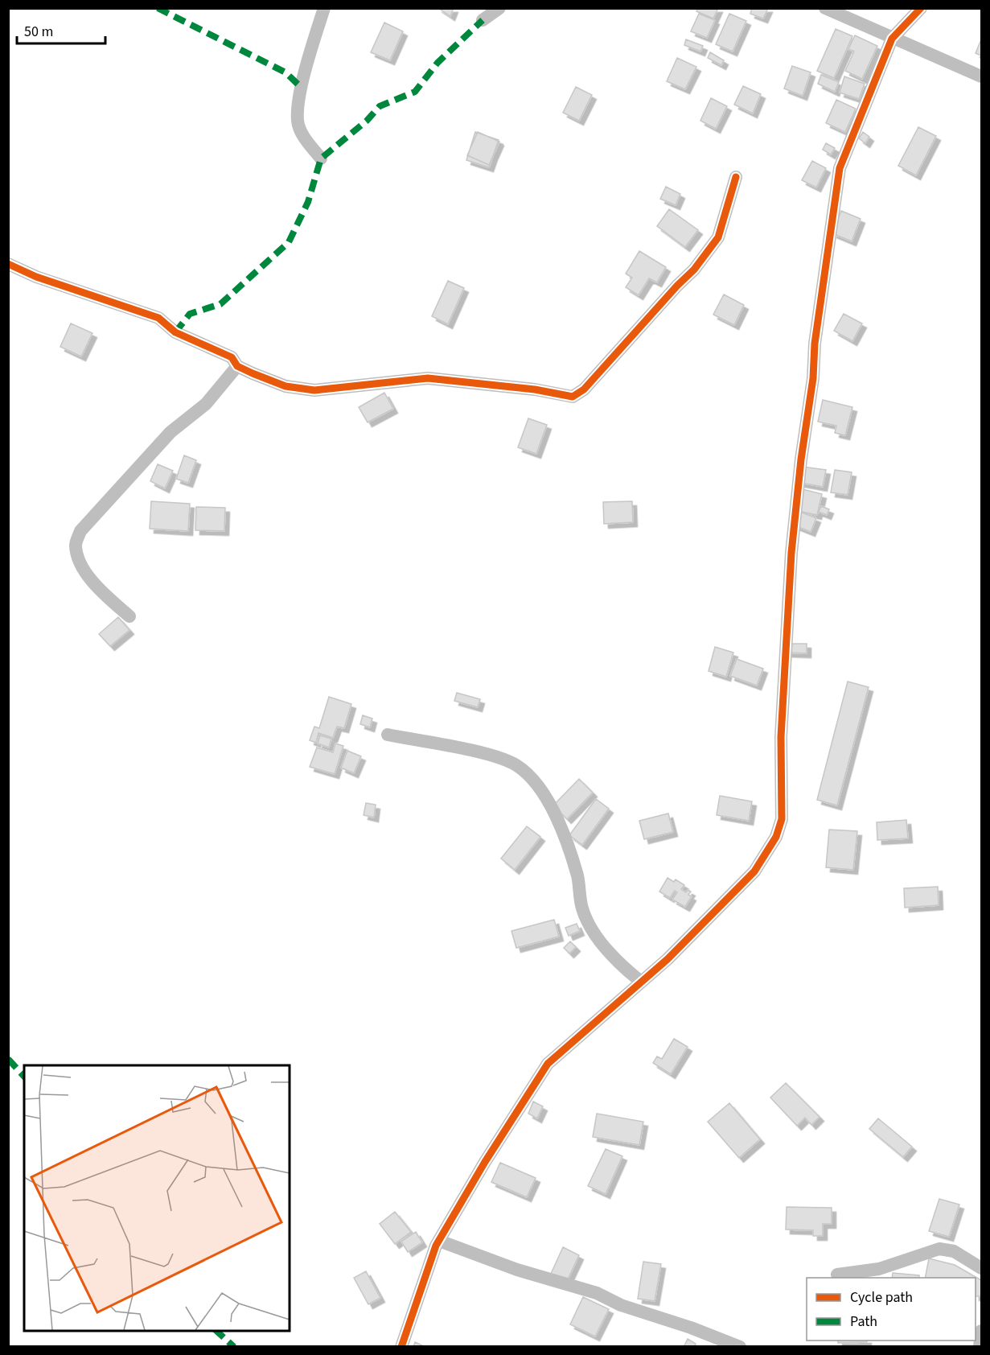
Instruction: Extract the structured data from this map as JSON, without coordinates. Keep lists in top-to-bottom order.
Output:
{
  "legend": ["Cycle path", "Path"],
  "scale_bar": "50 m"
}
